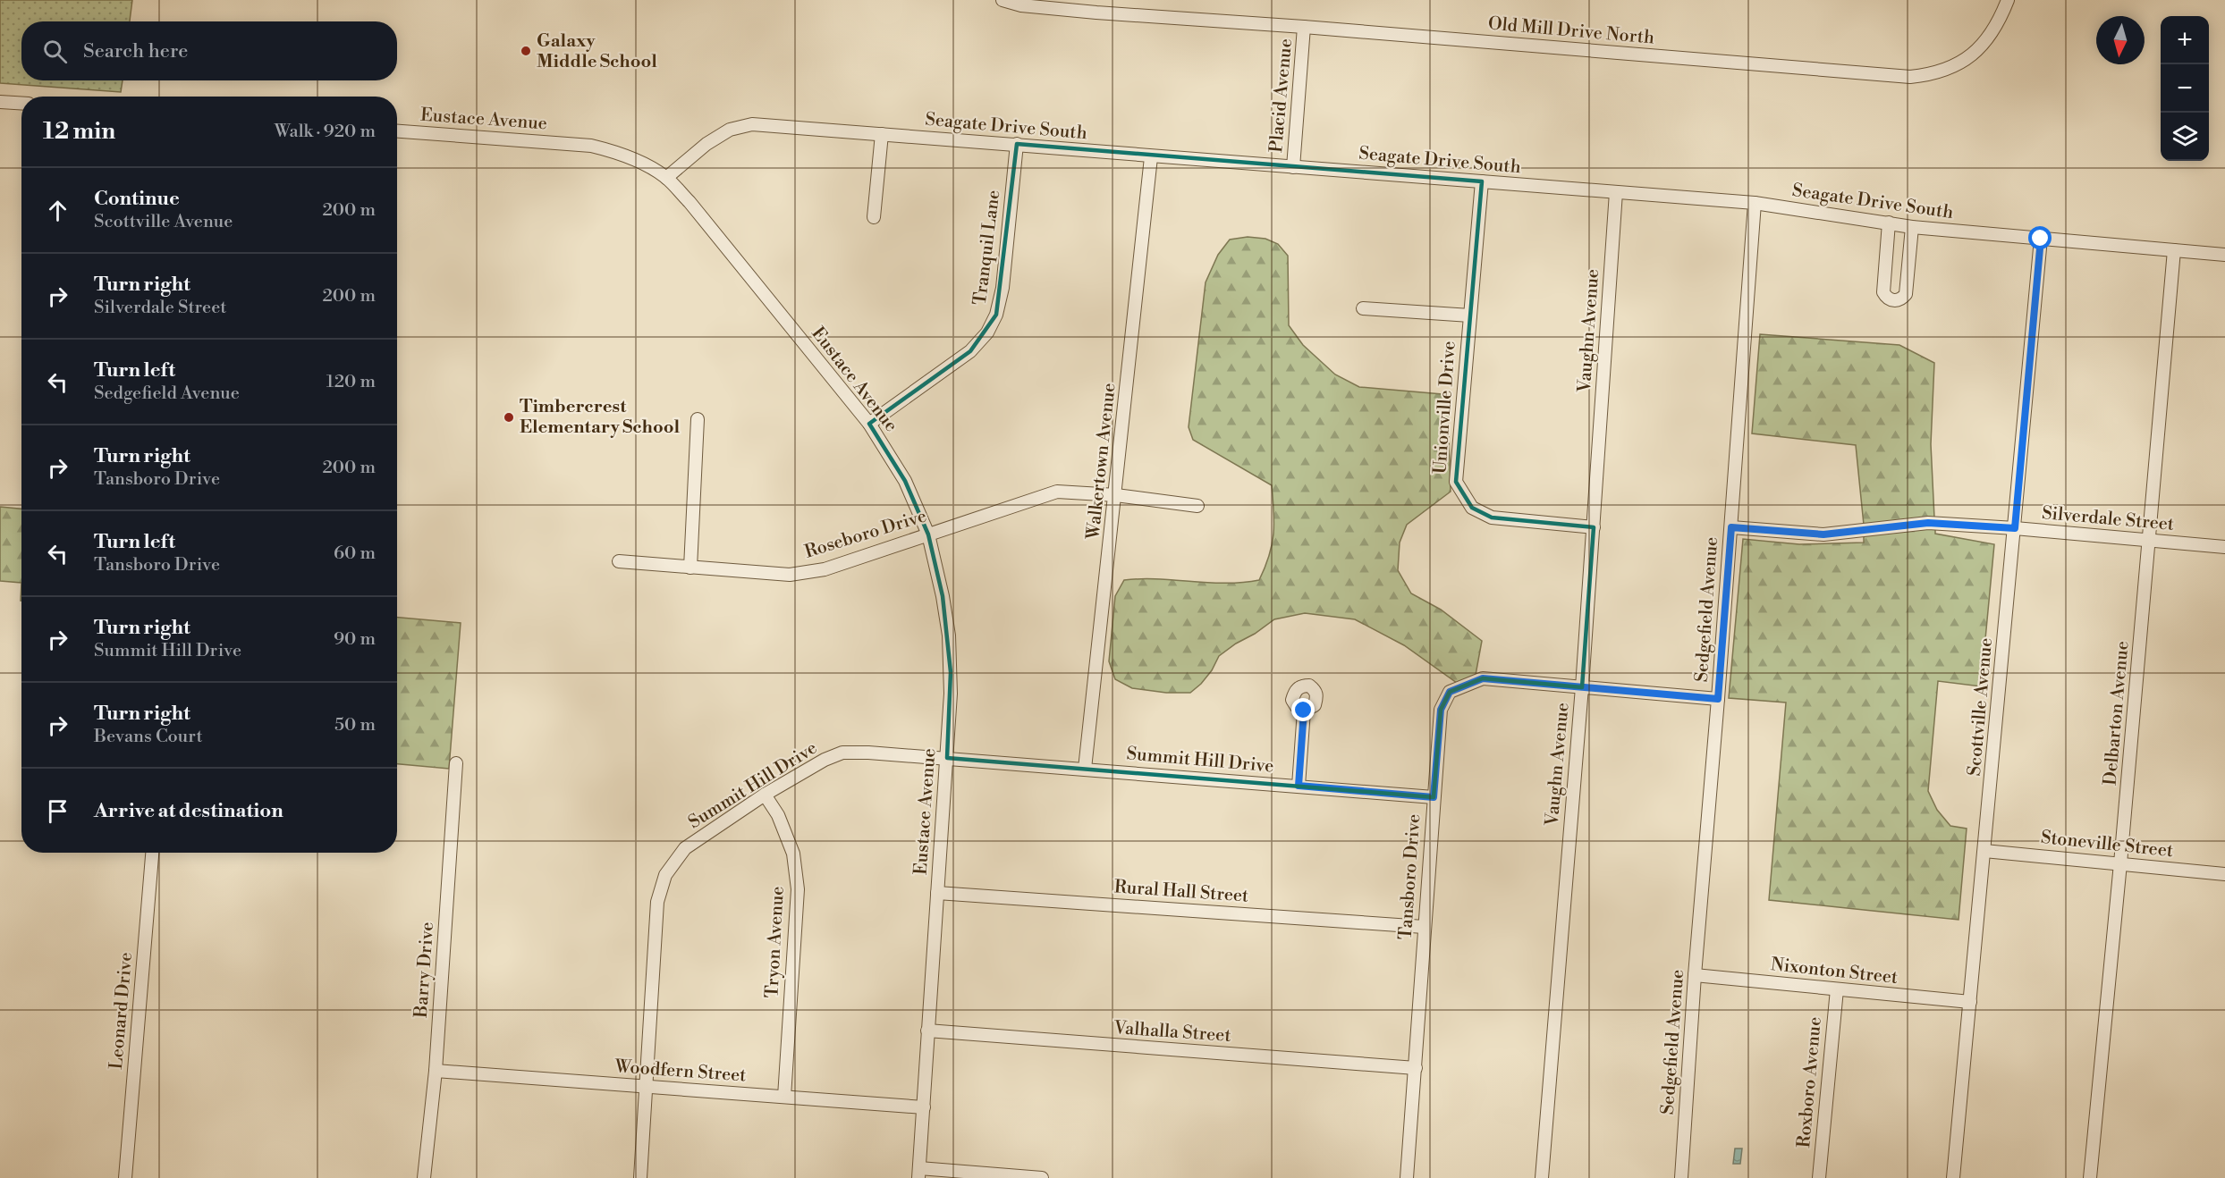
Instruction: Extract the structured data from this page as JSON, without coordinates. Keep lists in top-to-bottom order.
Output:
{
  "streets": {
    "street": [
      "Old Mill Drive North",
      "Placid Avenue",
      "Eustace Avenue",
      "Seagate Drive South",
      "Tranquil Lane",
      "Vaughn Avenue",
      "Unionville Drive",
      "Walkertown Avenue",
      "Silverdale Street",
      "Roseboro Drive",
      "Sedgefield Avenue",
      "Scottville Avenue",
      "Delbarton Avenue",
      "Summit Hill Drive",
      "Stoneville Street",
      "Tansboro Drive",
      "Rural Hall Street",
      "Tryon Avenue",
      "Barry Drive",
      "Nixonton Street",
      "Leonard Drive",
      "Valhalla Street",
      "Woodfern Street",
      "Roxboro Avenue"
    ]
  },
  "crossings": [
    ["Old Mill Drive North", "Placid Avenue"],
    ["Placid Avenue", "Seagate Drive South"],
    ["Eustace Avenue", "Seagate Drive South"],
    ["Eustace Avenue", "Tranquil Lane"],
    ["Eustace Avenue", "Roseboro Drive"],
    ["Eustace Avenue", "Summit Hill Drive"],
    ["Eustace Avenue", "Rural Hall Street"],
    ["Eustace Avenue", "Valhalla Street"],
    ["Eustace Avenue", "Woodfern Street"],
    ["Seagate Drive South", "Tranquil Lane"],
    ["Seagate Drive South", "Vaughn Avenue"],
    ["Seagate Drive South", "Unionville Drive"],
    ["Seagate Drive South", "Walkertown Avenue"],
    ["Seagate Drive South", "Sedgefield Avenue"],
    ["Seagate Drive South", "Scottville Avenue"],
    ["Seagate Drive South", "Delbarton Avenue"],
    ["Vaughn Avenue", "Unionville Drive"],
    ["Vaughn Avenue", "Tansboro Drive"],
    ["Walkertown Avenue", "Roseboro Drive"],
    ["Walkertown Avenue", "Summit Hill Drive"],
    ["Silverdale Street", "Sedgefield Avenue"],
    ["Silverdale Street", "Scottville Avenue"],
    ["Silverdale Street", "Delbarton Avenue"],
    ["Sedgefield Avenue", "Tansboro Drive"],
    ["Sedgefield Avenue", "Nixonton Street"],
    ["Scottville Avenue", "Stoneville Street"],
    ["Scottville Avenue", "Nixonton Street"],
    ["Delbarton Avenue", "Stoneville Street"],
    ["Summit Hill Drive", "Tansboro Drive"],
    ["Summit Hill Drive", "Tryon Avenue"],
    ["Summit Hill Drive", "Woodfern Street"],
    ["Tansboro Drive", "Rural Hall Street"],
    ["Tansboro Drive", "Valhalla Street"],
    ["Tryon Avenue", "Woodfern Street"],
    ["Barry Drive", "Woodfern Street"],
    ["Nixonton Street", "Roxboro Avenue"]
  ],
  "places": ["Galaxy Middle School", "Timbercrest Elementary School"],
  "north": "bottom",
  "page": {
    "map_buttons": ["+", "−"],
    "search": "Search here",
    "heading": ["12 min", "Walk · 920 m"],
    "list": [
      ["Continue", "Scottville Avenue", "200 m"],
      ["Turn right", "Silverdale Street", "200 m"],
      ["Turn left", "Sedgefield Avenue", "120 m"],
      ["Turn right", "Tansboro Drive", "200 m"],
      ["Turn left", "Tansboro Drive", "60 m"],
      ["Turn right", "Summit Hill Drive", "90 m"],
      ["Turn right", "Bevans Court", "50 m"],
      "Arrive at destination"
    ]
  }
}
